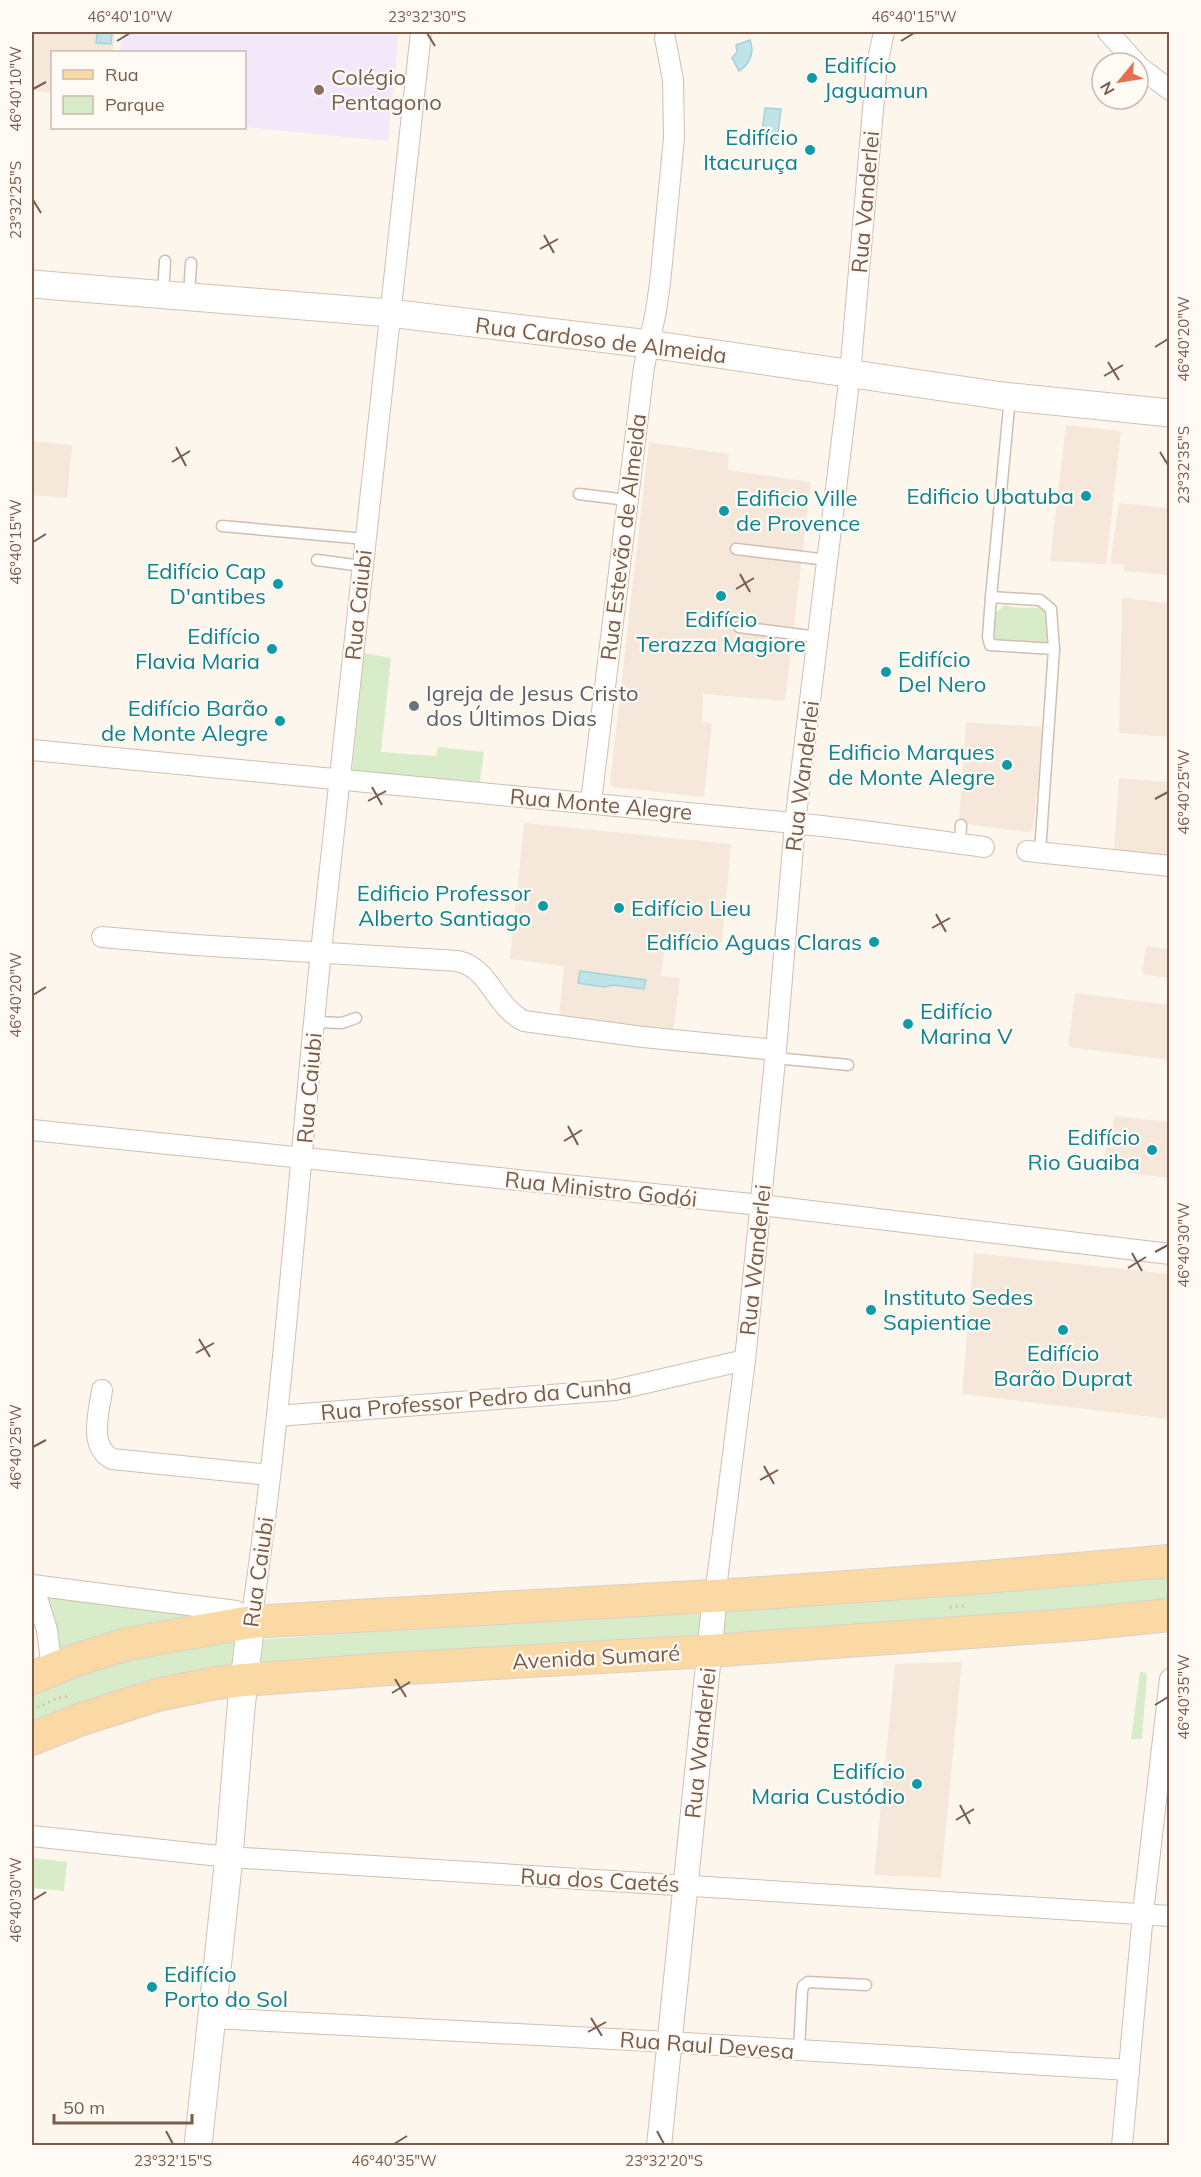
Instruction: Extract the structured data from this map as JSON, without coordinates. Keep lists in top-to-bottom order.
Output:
{
  "streets": {
    "main road": ["Rua Cardoso de Almeida", "Rua Caiubi", "Avenida Sumaré"],
    "street": [
      "Rua Vanderlei",
      "Rua Estevão de Almeida",
      "Rua Wanderlei",
      "Rua Monte Alegre",
      "Rua Ministro Godói",
      "Rua Professor Pedro da Cunha",
      "Rua dos Caetés",
      "Rua Raul Devesa"
    ]
  },
  "crossings": [
    ["Rua Vanderlei", "Rua Cardoso de Almeida"],
    ["Rua Vanderlei", "Rua Wanderlei"],
    ["Rua Cardoso de Almeida", "Rua Estevão de Almeida"],
    ["Rua Cardoso de Almeida", "Rua Caiubi"],
    ["Rua Cardoso de Almeida", "Rua Wanderlei"],
    ["Rua Estevão de Almeida", "Rua Monte Alegre"],
    ["Rua Caiubi", "Rua Monte Alegre"],
    ["Rua Caiubi", "Rua Ministro Godói"],
    ["Rua Caiubi", "Rua Professor Pedro da Cunha"],
    ["Rua Caiubi", "Avenida Sumaré"],
    ["Rua Caiubi", "Rua dos Caetés"],
    ["Rua Caiubi", "Rua Raul Devesa"],
    ["Rua Wanderlei", "Rua Monte Alegre"],
    ["Rua Wanderlei", "Rua Ministro Godói"],
    ["Rua Wanderlei", "Rua Professor Pedro da Cunha"],
    ["Rua Wanderlei", "Avenida Sumaré"],
    ["Rua Wanderlei", "Rua dos Caetés"],
    ["Rua Wanderlei", "Rua Raul Devesa"]
  ],
  "places": [
    "Edifício Jaguamun",
    "Colégio Pentagono",
    "Edifício Itacuruça",
    "Edificio Ubatuba",
    "Edificio Ville de Provence",
    "Edifício Cap D'antibes",
    "Edifício Terazza Magiore",
    "Edifício Flavia Maria",
    "Edifício Del Nero",
    "Igreja de Jesus Cristo dos Últimos Dias",
    "Edifício Barão de Monte Alegre",
    "Edificio Marques de Monte Alegre",
    "Edificio Professor Alberto Santiago",
    "Edifício Lieu",
    "Edifício Aguas Claras",
    "Edifício Marina V",
    "Edifício Rio Guaiba",
    "Instituto Sedes Sapientiae",
    "Edifício Barão Duprat",
    "Edifício Maria Custódio",
    "Edifício Porto do Sol"
  ],
  "legend": ["Rua", "Parque"],
  "scale_bar": "50 m",
  "north": "bottom left",
  "coordinates": [
    "46°40'10\"W",
    "23°32'30\"S",
    "46°40'15\"W",
    "23°32'25\"S",
    "46°40'20\"W",
    "23°32'35\"S",
    "46°40'25\"W",
    "46°40'30\"W",
    "46°40'35\"W",
    "23°32'15\"S",
    "23°32'20\"S"
  ]
}
